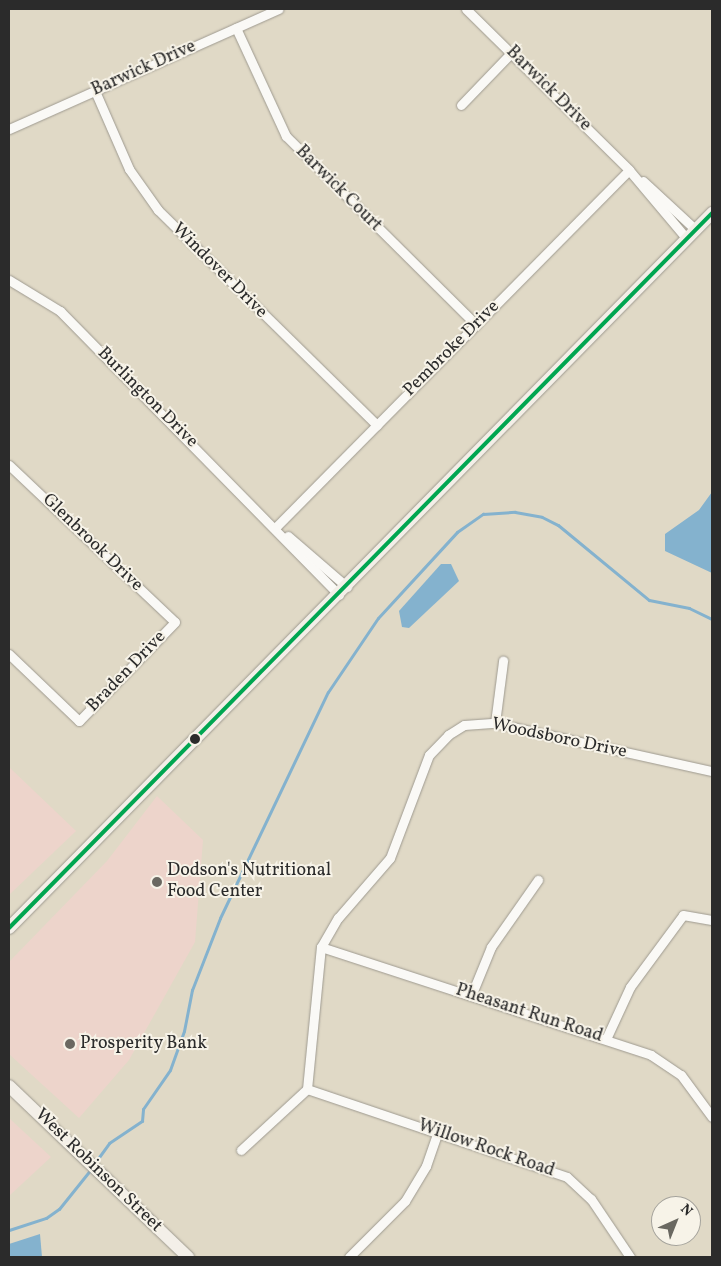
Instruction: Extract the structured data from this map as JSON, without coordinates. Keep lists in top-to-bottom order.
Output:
{
  "streets": {
    "main road": ["West Robinson Street"],
    "street": [
      "Barwick Drive",
      "Barwick Court",
      "Windover Drive",
      "Pembroke Drive",
      "Burlington Drive",
      "Glenbrook Drive",
      "Braden Drive",
      "Woodsboro Drive",
      "Pheasant Run Road",
      "Willow Rock Road"
    ]
  },
  "crossings": [
    ["Barwick Drive", "Barwick Court"],
    ["Barwick Drive", "Windover Drive"],
    ["Barwick Drive", "Pembroke Drive"],
    ["Barwick Court", "Pembroke Drive"],
    ["Windover Drive", "Pembroke Drive"],
    ["Pembroke Drive", "Burlington Drive"],
    ["Glenbrook Drive", "Braden Drive"],
    ["Woodsboro Drive", "Pheasant Run Road"]
  ],
  "places": ["Dodson's Nutritional Food Center", "Prosperity Bank"],
  "north": "top right"
}
